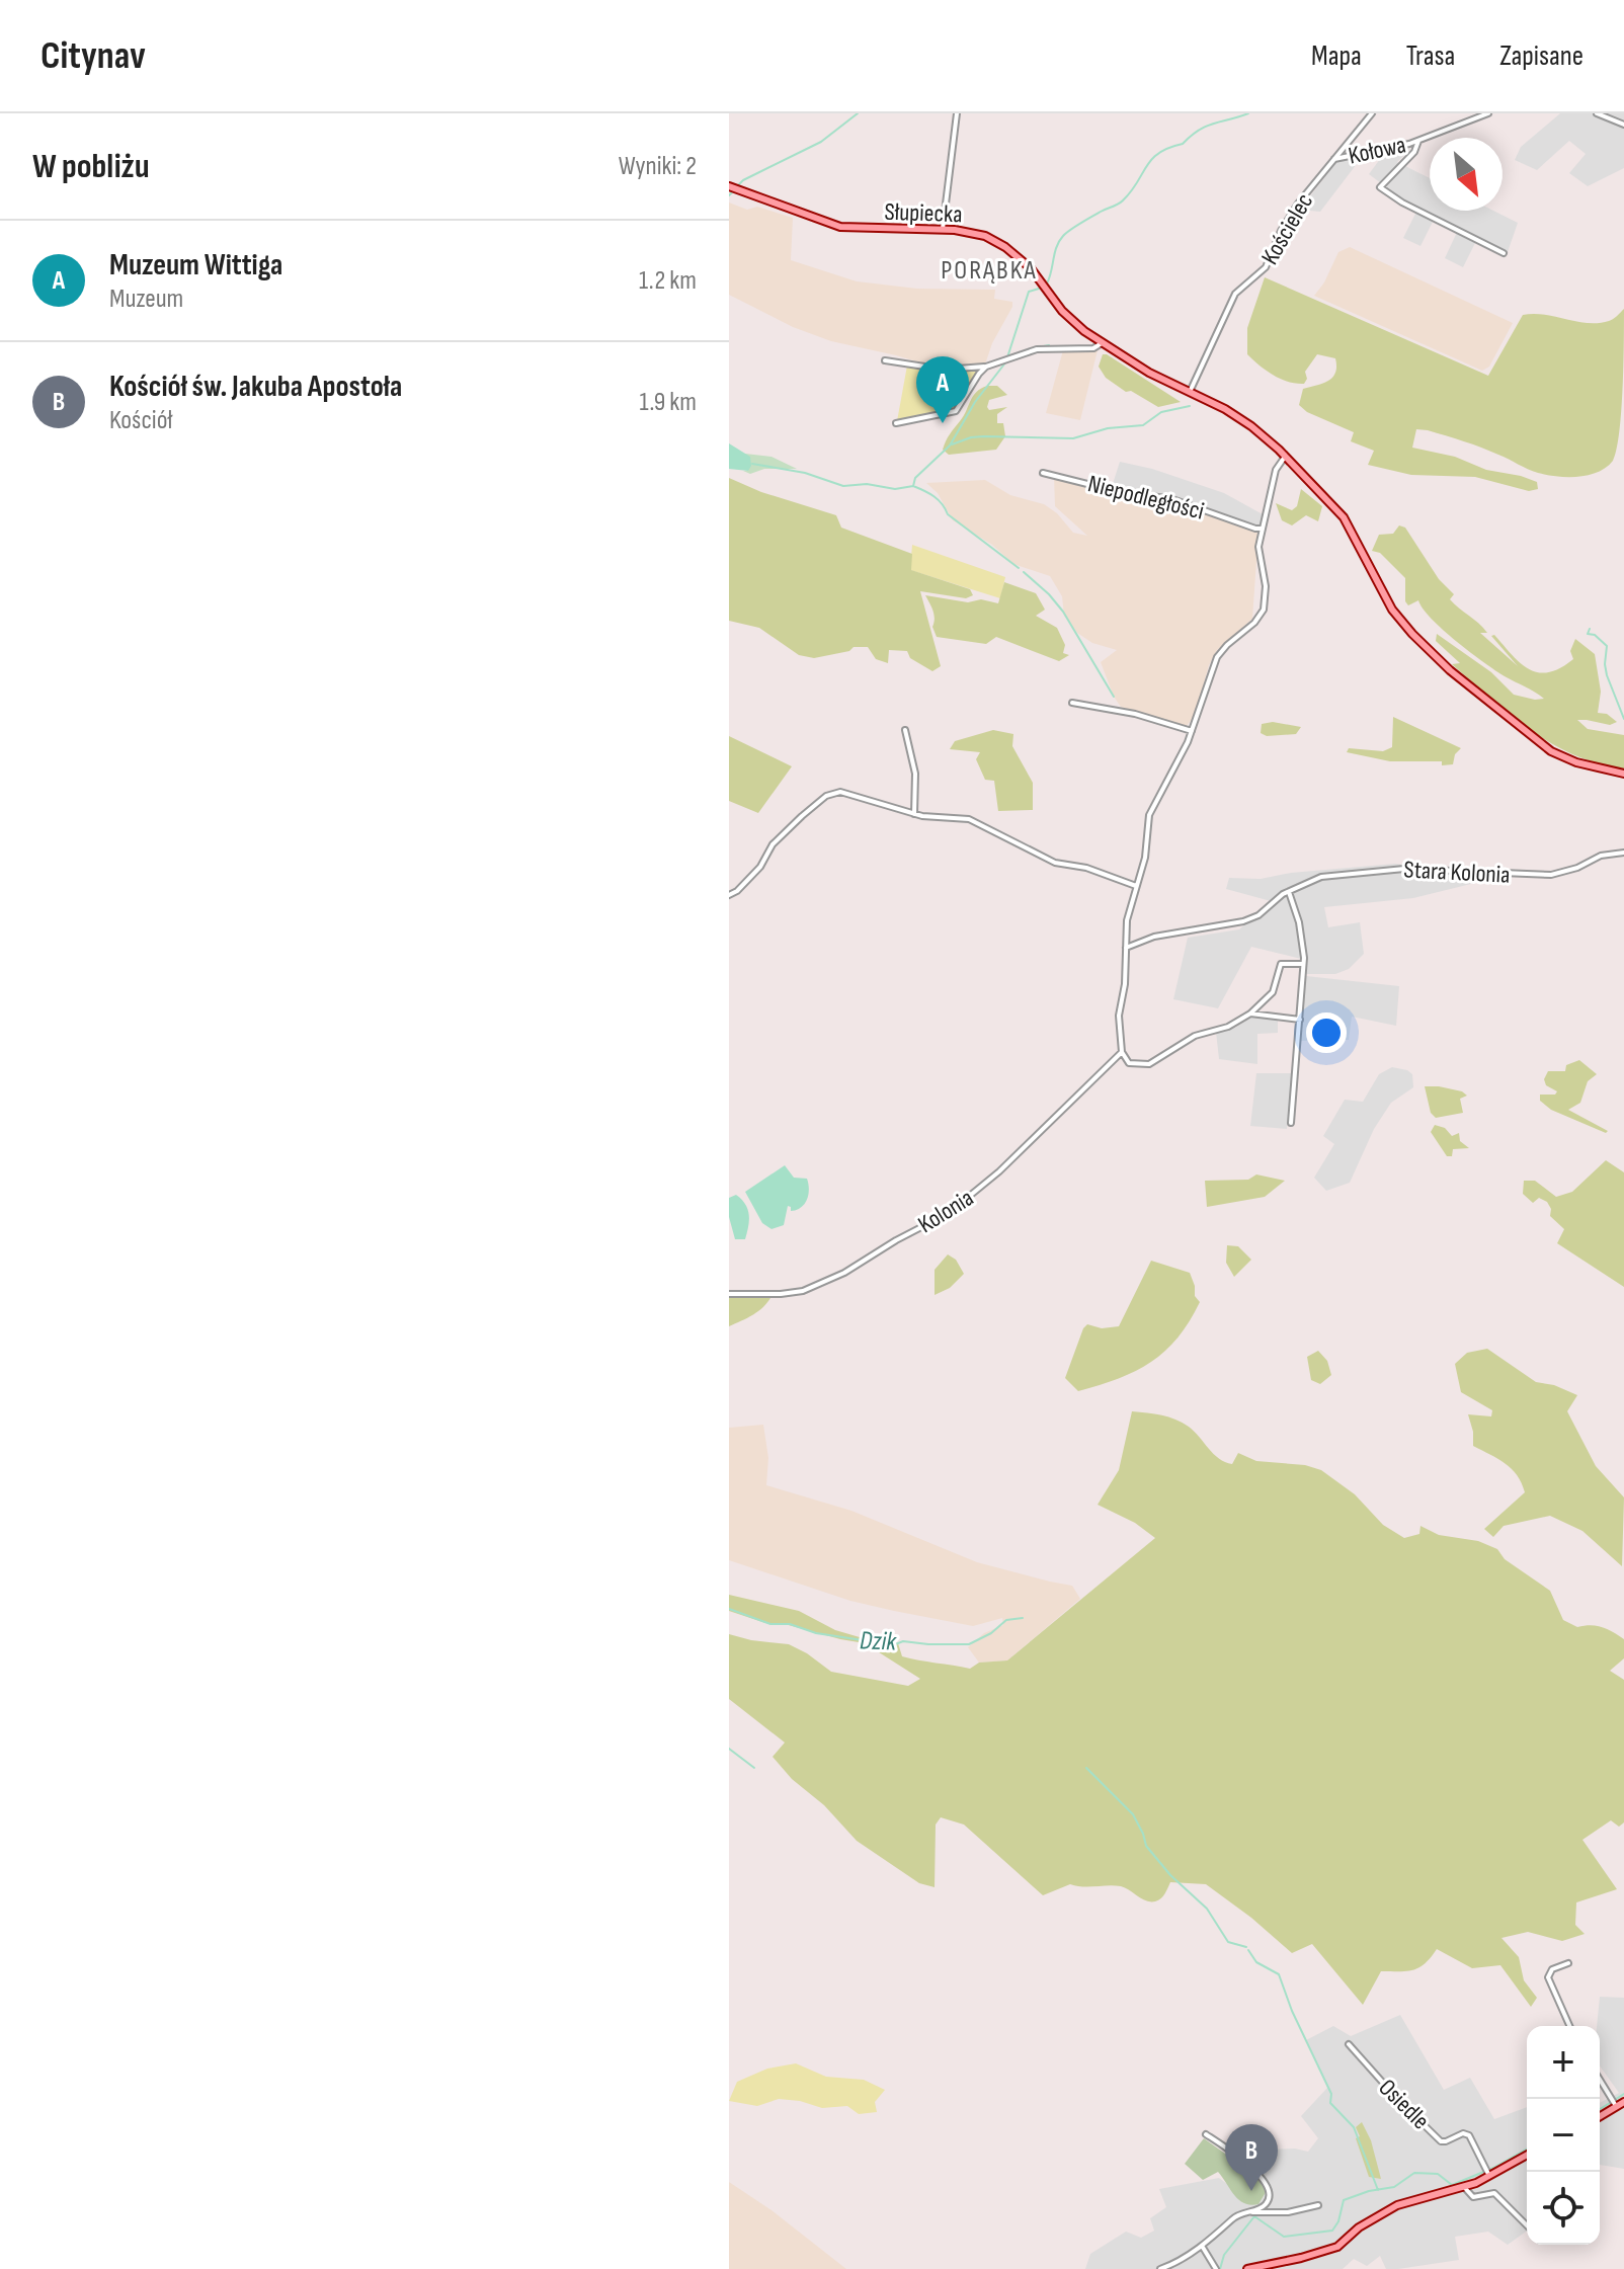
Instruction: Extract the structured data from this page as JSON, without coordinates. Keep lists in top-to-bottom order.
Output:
{
  "streets": {
    "main road": ["Słupiecka"],
    "street": [
      "Kołowa",
      "Kościelec",
      "Niepodległości",
      "Stara Kolonia",
      "Kolonia",
      "Osiedle"
    ]
  },
  "crossings": [
    ["Kołowa", "Kościelec"],
    ["Słupiecka", "Kościelec"]
  ],
  "districts": ["PORĄBKA"],
  "water": ["Dzik"],
  "north": "bottom right",
  "page": {
    "header": "Citynav",
    "nav": ["Mapa", "Trasa", "Zapisane"],
    "heading": ["W pobliżu", "Wyniki: 2"],
    "list": [
      {
        "mark": "A",
        "name": "Muzeum Wittiga",
        "note": "Muzeum",
        "value": "1.2 km"
      },
      {
        "mark": "B",
        "name": "Kościół św. Jakuba Apostoła",
        "note": "Kościół",
        "value": "1.9 km"
      }
    ],
    "pins": ["A", "B"],
    "map_buttons": ["+", "−"]
  }
}
